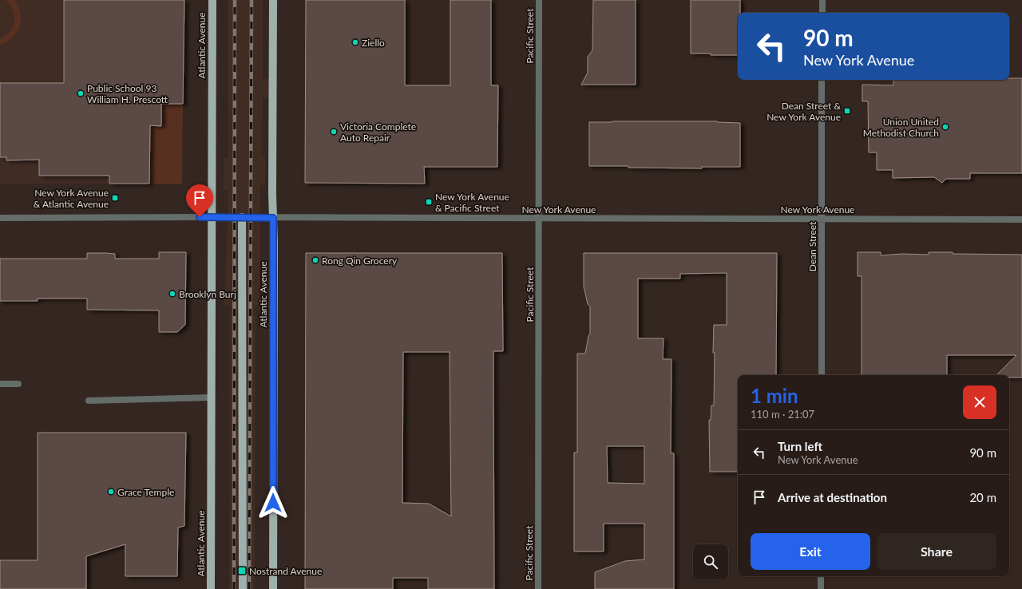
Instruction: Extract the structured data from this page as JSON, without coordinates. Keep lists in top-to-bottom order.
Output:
{
  "streets": {
    "main road": ["Atlantic Avenue"],
    "street": ["Pacific Street", "New York Avenue", "Dean Street"]
  },
  "crossings": [
    ["Pacific Street", "New York Avenue"],
    ["Atlantic Avenue", "New York Avenue"],
    ["New York Avenue", "Dean Street"]
  ],
  "places": {
    "other": [
      "Ziello",
      "Public School 93 William H. Prescott",
      "Union United Methodist Church",
      "Victoria Complete Auto Repair",
      "Rong Qin Grocery",
      "Brooklyn Burj",
      "Grace Temple"
    ],
    "transit": [
      "Dean Street & New York Avenue",
      "New York Avenue & Atlantic Avenue",
      "New York Avenue & Pacific Street",
      "Nostrand Avenue"
    ]
  },
  "page": {
    "turn": ["90 m", "New York Avenue"],
    "heading": ["1 min", "110 m · 21:07"],
    "list": [
      {
        "name": "Turn left",
        "note": "New York Avenue",
        "value": "90 m"
      },
      {
        "name": "Arrive at destination",
        "value": "20 m"
      }
    ],
    "buttons": ["Exit", "Share"]
  }
}
